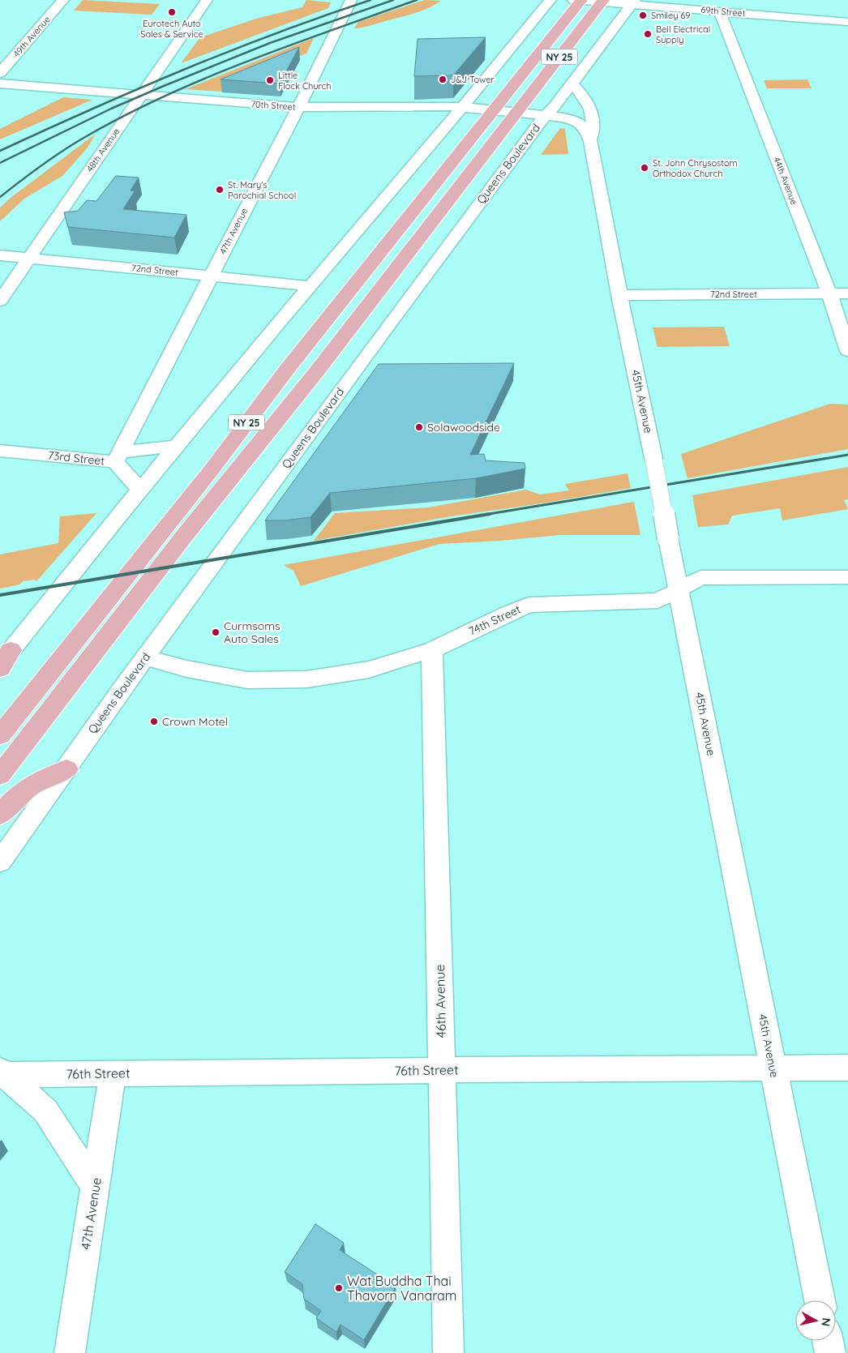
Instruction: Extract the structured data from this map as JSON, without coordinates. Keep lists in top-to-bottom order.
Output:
{
  "streets": {
    "main road": ["NY 25"],
    "street": [
      "69th Street",
      "49th Avenue",
      "70th Street",
      "48th Avenue",
      "Queens Boulevard",
      "44th Avenue",
      "47th Avenue",
      "72nd Street",
      "45th Avenue",
      "73rd Street",
      "74th Street",
      "46th Avenue",
      "76th Street"
    ]
  },
  "crossings": [
    ["69th Street", "NY 25"],
    ["69th Street", "Queens Boulevard"],
    ["69th Street", "44th Avenue"],
    ["NY 25", "70th Street"],
    ["70th Street", "48th Avenue"],
    ["70th Street", "Queens Boulevard"],
    ["70th Street", "47th Avenue"],
    ["70th Street", "45th Avenue"],
    ["48th Avenue", "72nd Street"],
    ["Queens Boulevard", "45th Avenue"],
    ["Queens Boulevard", "74th Street"],
    ["44th Avenue", "72nd Street"],
    ["47th Avenue", "72nd Street"],
    ["47th Avenue", "73rd Street"],
    ["47th Avenue", "76th Street"],
    ["72nd Street", "45th Avenue"],
    ["45th Avenue", "74th Street"],
    ["45th Avenue", "76th Street"],
    ["74th Street", "46th Avenue"],
    ["46th Avenue", "76th Street"]
  ],
  "places": [
    "Eurotech Auto Sales & Service",
    "Smiley 69",
    "Bell Electrical Supply",
    "J&J Tower",
    "Little Flock Church",
    "St. John Chrysostom Orthodox Church",
    "St. Mary's Parochial School",
    "Solawoodside",
    "Curmsoms Auto Sales",
    "Crown Motel",
    "Wat Buddha Thai Thavorn Vanaram"
  ],
  "north": "right"
}
